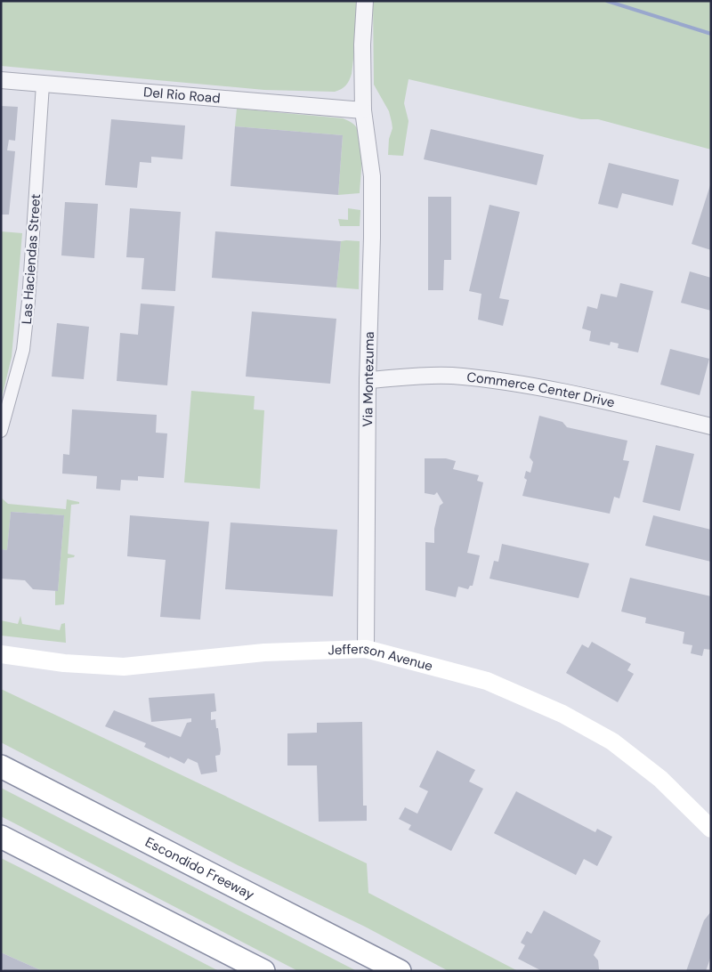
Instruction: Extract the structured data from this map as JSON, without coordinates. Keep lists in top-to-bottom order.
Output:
{
  "streets": {
    "highway": ["Escondido Freeway"],
    "main road": ["Jefferson Avenue"],
    "street": [
      "Del Rio Road",
      "Las Haciendas Street",
      "Via Montezuma",
      "Commerce Center Drive"
    ]
  },
  "crossings": [
    ["Del Rio Road", "Las Haciendas Street"],
    ["Del Rio Road", "Via Montezuma"],
    ["Via Montezuma", "Commerce Center Drive"],
    ["Via Montezuma", "Jefferson Avenue"]
  ]
}
